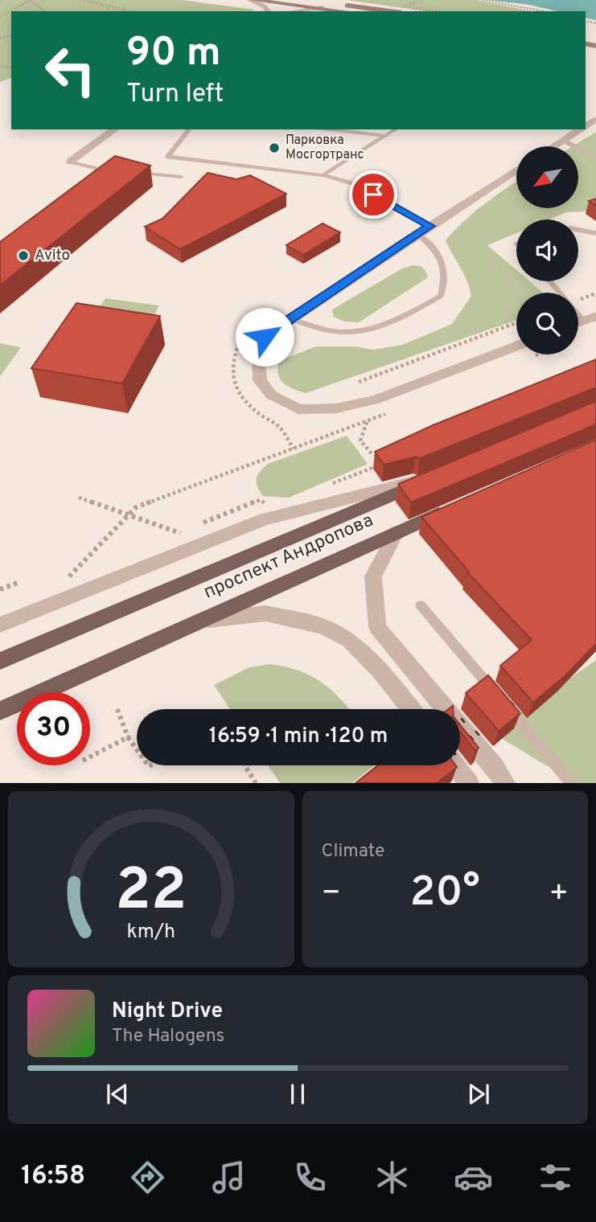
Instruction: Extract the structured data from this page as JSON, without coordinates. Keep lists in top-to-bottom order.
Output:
{
  "streets": {
    "main road": ["проспект Андропова"]
  },
  "places": ["Парковка Мосгортранс", "Avito"],
  "north": "bottom left",
  "page": {
    "turn": ["90 m", "Turn left"],
    "limit": "30",
    "trip": "16:59 · 1 min · 120 m",
    "tile": "Climate",
    "heat": ["−", "20°", "+"],
    "song": ["Night Drive", "The Halogens"],
    "tabs": "16:58",
    "gauge": ["22", "km/h"]
  }
}
